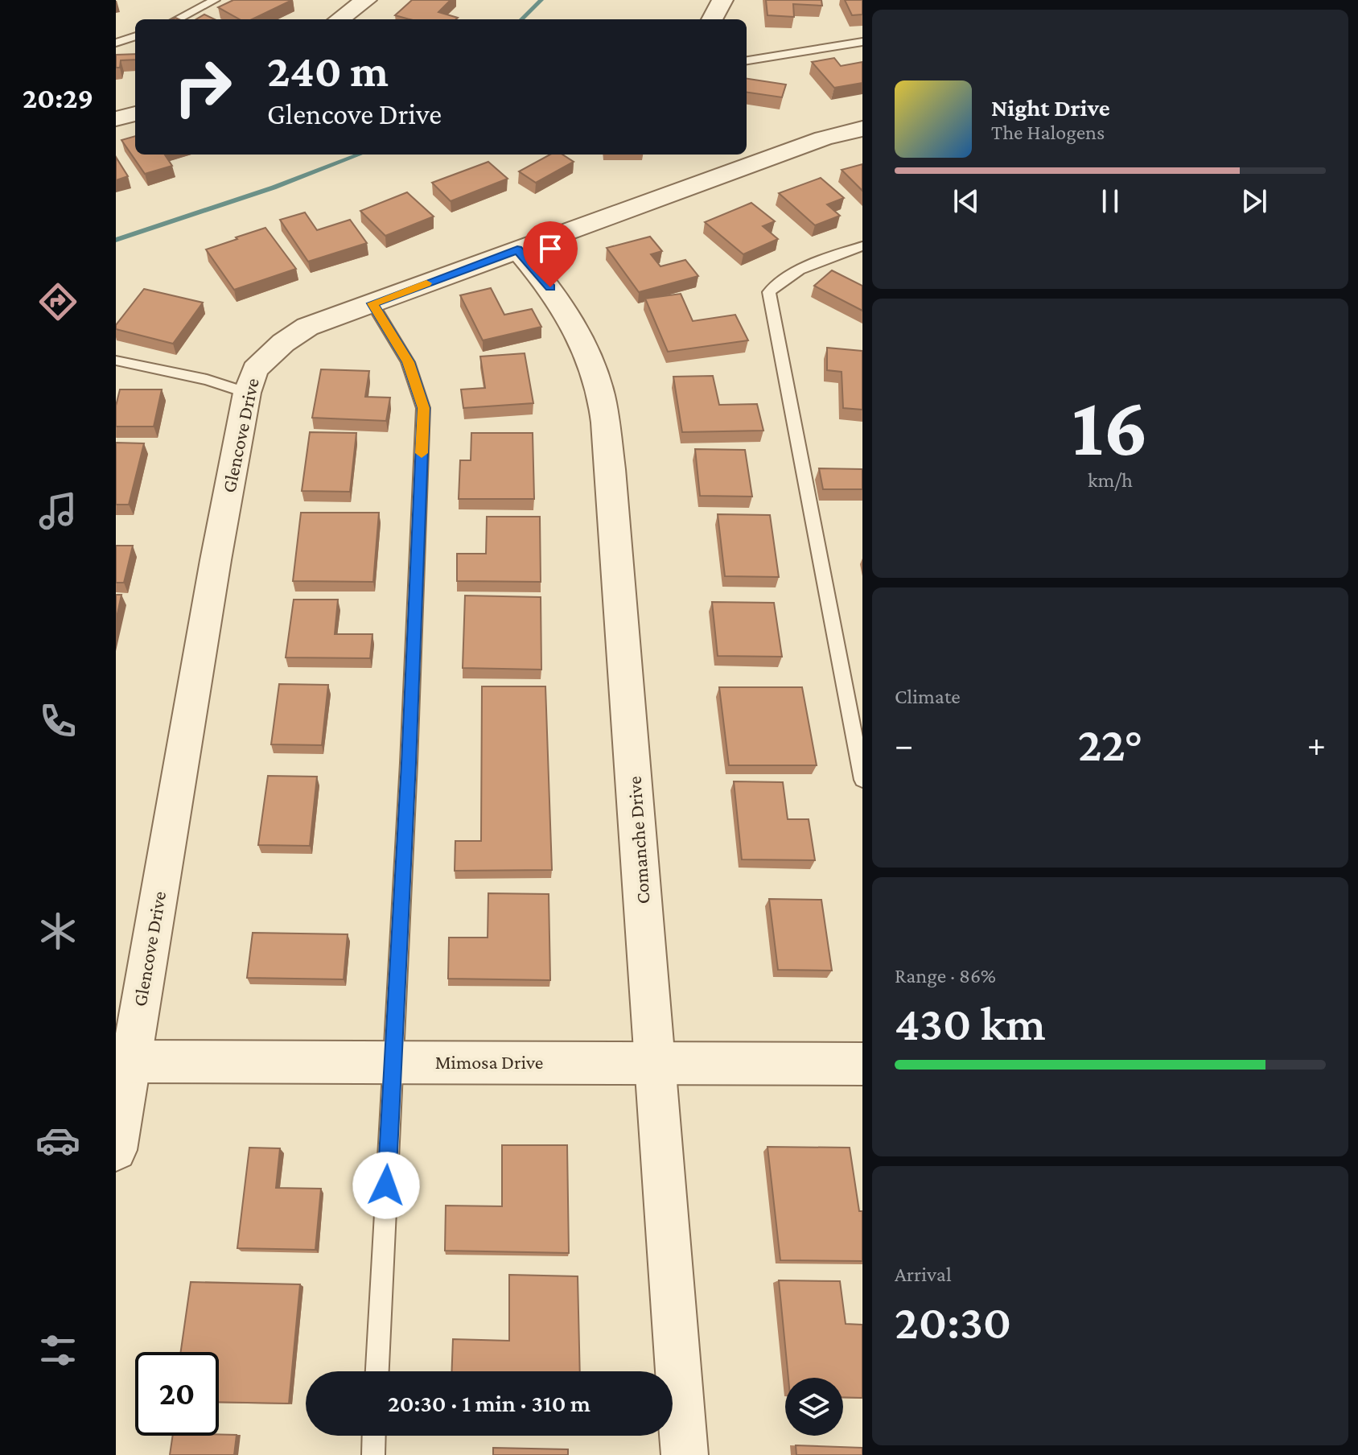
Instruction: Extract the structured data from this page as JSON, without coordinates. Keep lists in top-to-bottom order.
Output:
{
  "streets": {
    "street": ["Glencove Drive", "Comanche Drive", "Mimosa Drive"]
  },
  "crossings": [
    ["Glencove Drive", "Comanche Drive"],
    ["Glencove Drive", "Mimosa Drive"],
    ["Comanche Drive", "Mimosa Drive"]
  ],
  "page": {
    "tabs": "20:29",
    "turn": ["240 m", "Glencove Drive"],
    "song": ["Night Drive", "The Halogens"],
    "tile": [
      ["16", "km/h"],
      "Climate",
      ["Range · 86%", "430 km"],
      ["Arrival", "20:30"]
    ],
    "heat": ["−", "22°", "+"],
    "limit": "20",
    "trip": "20:30 · 1 min · 310 m"
  }
}
